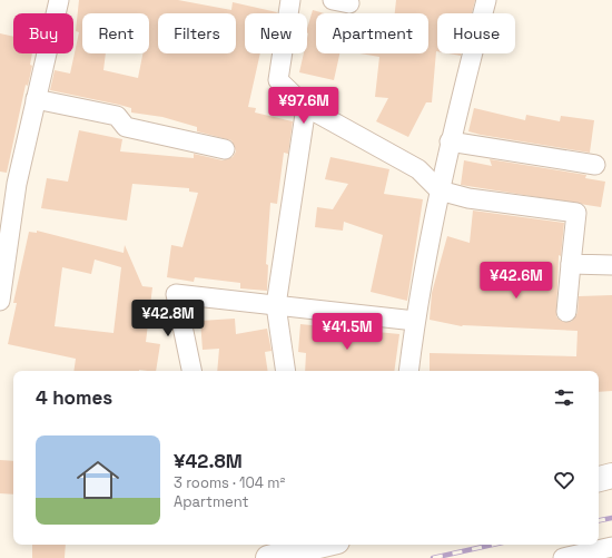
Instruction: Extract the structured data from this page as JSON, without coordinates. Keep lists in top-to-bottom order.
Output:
{
  "page": {
    "chip": [
      "Buy",
      "Rent",
      "Filters",
      "New",
      "Apartment",
      "House"
    ],
    "price": [
      "¥97.6M",
      "¥42.6M",
      "¥42.8M",
      "¥41.5M"
    ],
    "heading": "4 homes",
    "list": [
      {
        "name": "¥42.8M",
        "note": "3 rooms · 104 m² · Apartment"
      }
    ]
  }
}
